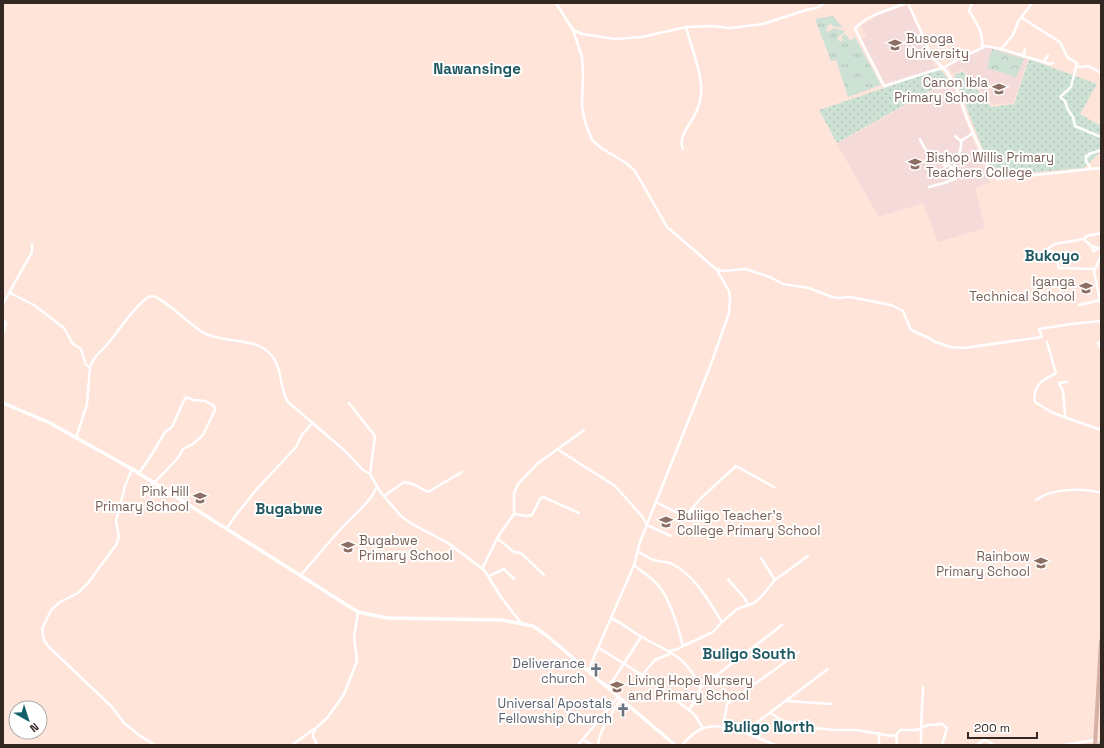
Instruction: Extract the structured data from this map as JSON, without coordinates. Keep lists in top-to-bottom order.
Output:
{
  "districts": [
    "Nawansinge",
    "Bukoyo",
    "Bugabwe",
    "Buligo South",
    "Buligo North"
  ],
  "places": {
    "school or university": [
      "Busoga University",
      "Canon Ibla Primary School",
      "Bishop Willis Primary Teachers College",
      "Iganga Technical School",
      "Pink Hill Primary School",
      "Buliigo Teacher's College Primary School",
      "Bugabwe Primary School",
      "Rainbow Primary School",
      "Living Hope Nursery and Primary School"
    ],
    "church": ["Deliverance church", "Universal Apostals Fellowship Church"]
  },
  "scale_bar": "200 m",
  "north": "bottom right"
}
